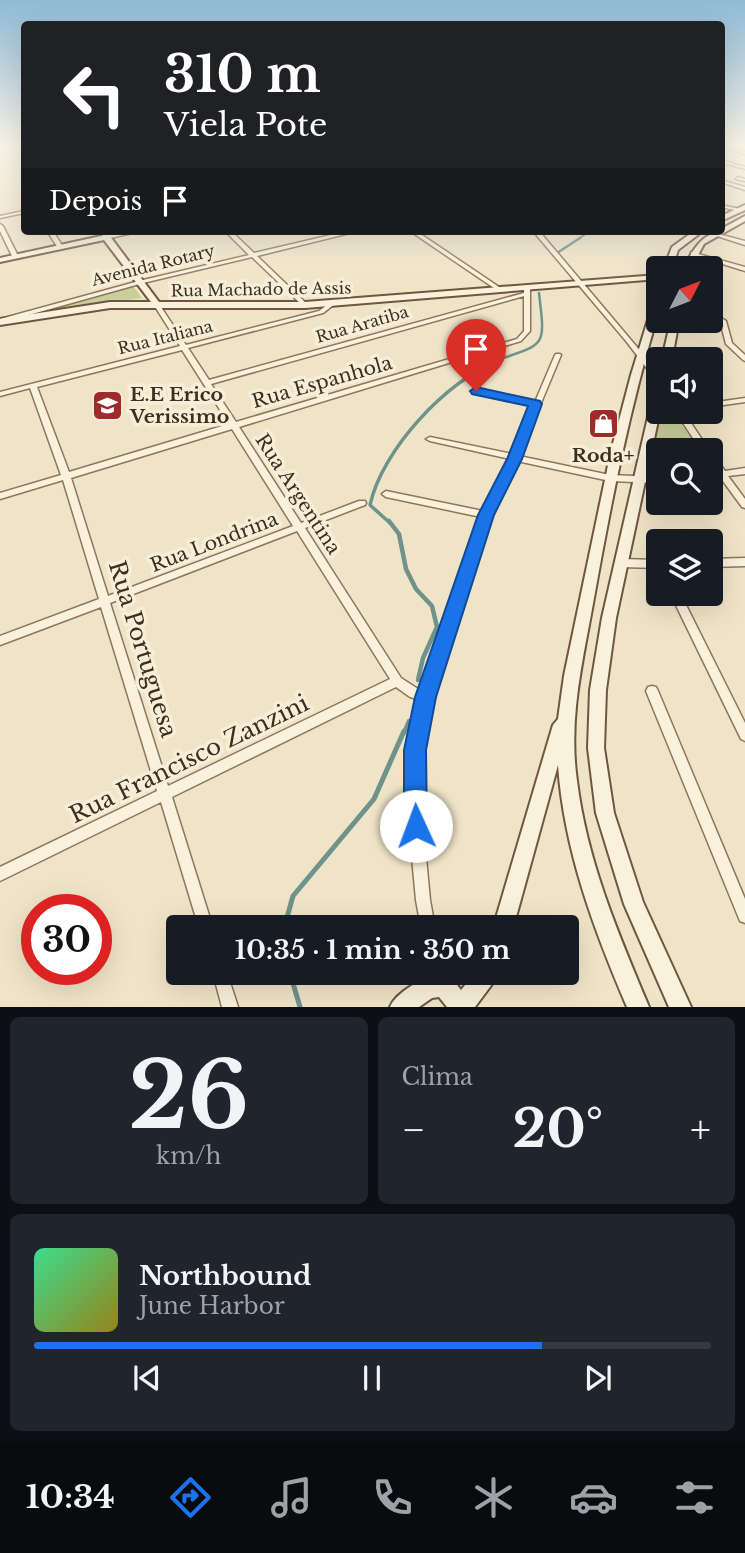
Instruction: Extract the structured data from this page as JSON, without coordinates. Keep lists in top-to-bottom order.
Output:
{
  "streets": {
    "main road": ["Rua Machado de Assis", "Rua Argentina"],
    "street": [
      "Avenida Rotary",
      "Rua Aratiba",
      "Rua Italiana",
      "Rua Espanhola",
      "Rua Londrina",
      "Rua Portuguesa",
      "Rua Francisco Zanzini"
    ]
  },
  "crossings": [
    ["Avenida Rotary", "Rua Machado de Assis"],
    ["Avenida Rotary", "Rua Argentina"],
    ["Rua Machado de Assis", "Rua Aratiba"],
    ["Rua Machado de Assis", "Rua Italiana"],
    ["Rua Machado de Assis", "Rua Espanhola"],
    ["Rua Machado de Assis", "Rua Argentina"],
    ["Rua Aratiba", "Rua Espanhola"],
    ["Rua Aratiba", "Rua Argentina"],
    ["Rua Italiana", "Rua Argentina"],
    ["Rua Italiana", "Rua Portuguesa"],
    ["Rua Espanhola", "Rua Argentina"],
    ["Rua Espanhola", "Rua Portuguesa"],
    ["Rua Argentina", "Rua Londrina"],
    ["Rua Argentina", "Rua Francisco Zanzini"],
    ["Rua Londrina", "Rua Portuguesa"],
    ["Rua Portuguesa", "Rua Francisco Zanzini"]
  ],
  "places": {
    "school or university": ["E.E Erico Verissimo"],
    "shop": ["Roda+"]
  },
  "north": "top right",
  "page": {
    "turn": ["310 m", "Viela Pote"],
    "then": "Depois",
    "limit": "30",
    "trip": "10:35 · 1 min · 350 m",
    "tile": [
      ["26", "km/h"],
      "Clima"
    ],
    "heat": ["−", "20°", "+"],
    "song": ["Northbound", "June Harbor"],
    "tabs": "10:34"
  }
}
